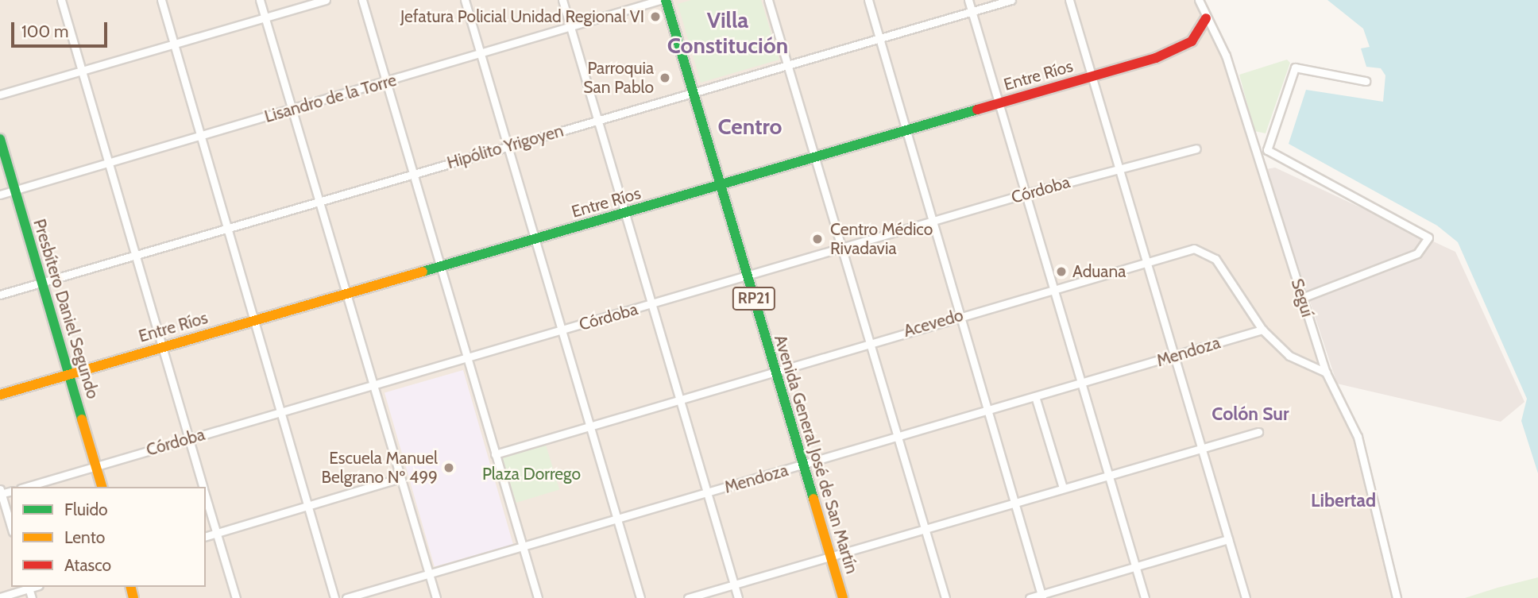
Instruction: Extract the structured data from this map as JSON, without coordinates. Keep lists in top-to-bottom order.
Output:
{
  "streets": {
    "street": [
      "Entre Ríos",
      "Lisandro de la Torre",
      "Hipólito Yrigoyen",
      "Córdoba",
      "Seguí",
      "RP21",
      "Presbítero Daniel Segundo",
      "Acevedo",
      "Mendoza",
      "Avenida General José de San Martín"
    ]
  },
  "crossings": [
    ["Entre Ríos", "Seguí"],
    ["Entre Ríos", "Presbítero Daniel Segundo"],
    ["Entre Ríos", "Avenida General José de San Martín"],
    ["Lisandro de la Torre", "Presbítero Daniel Segundo"],
    ["Hipólito Yrigoyen", "Presbítero Daniel Segundo"],
    ["Hipólito Yrigoyen", "Avenida General José de San Martín"],
    ["Córdoba", "Presbítero Daniel Segundo"],
    ["Córdoba", "Avenida General José de San Martín"],
    ["Seguí", "Acevedo"],
    ["Acevedo", "Mendoza"],
    ["Acevedo", "Avenida General José de San Martín"],
    ["Mendoza", "Avenida General José de San Martín"]
  ],
  "districts": [
    "Villa Constitución",
    "Centro",
    "Colón Sur",
    "Libertad"
  ],
  "parks": ["Plaza Dorrego"],
  "places": [
    "Jefatura Policial Unidad Regional VI",
    "Parroquia San Pablo",
    "Centro Médico Rivadavia",
    "Aduana",
    "Escuela Manuel Belgrano Nº 499"
  ],
  "legend": ["Fluido", "Lento", "Atasco"],
  "scale_bar": "100 m"
}
